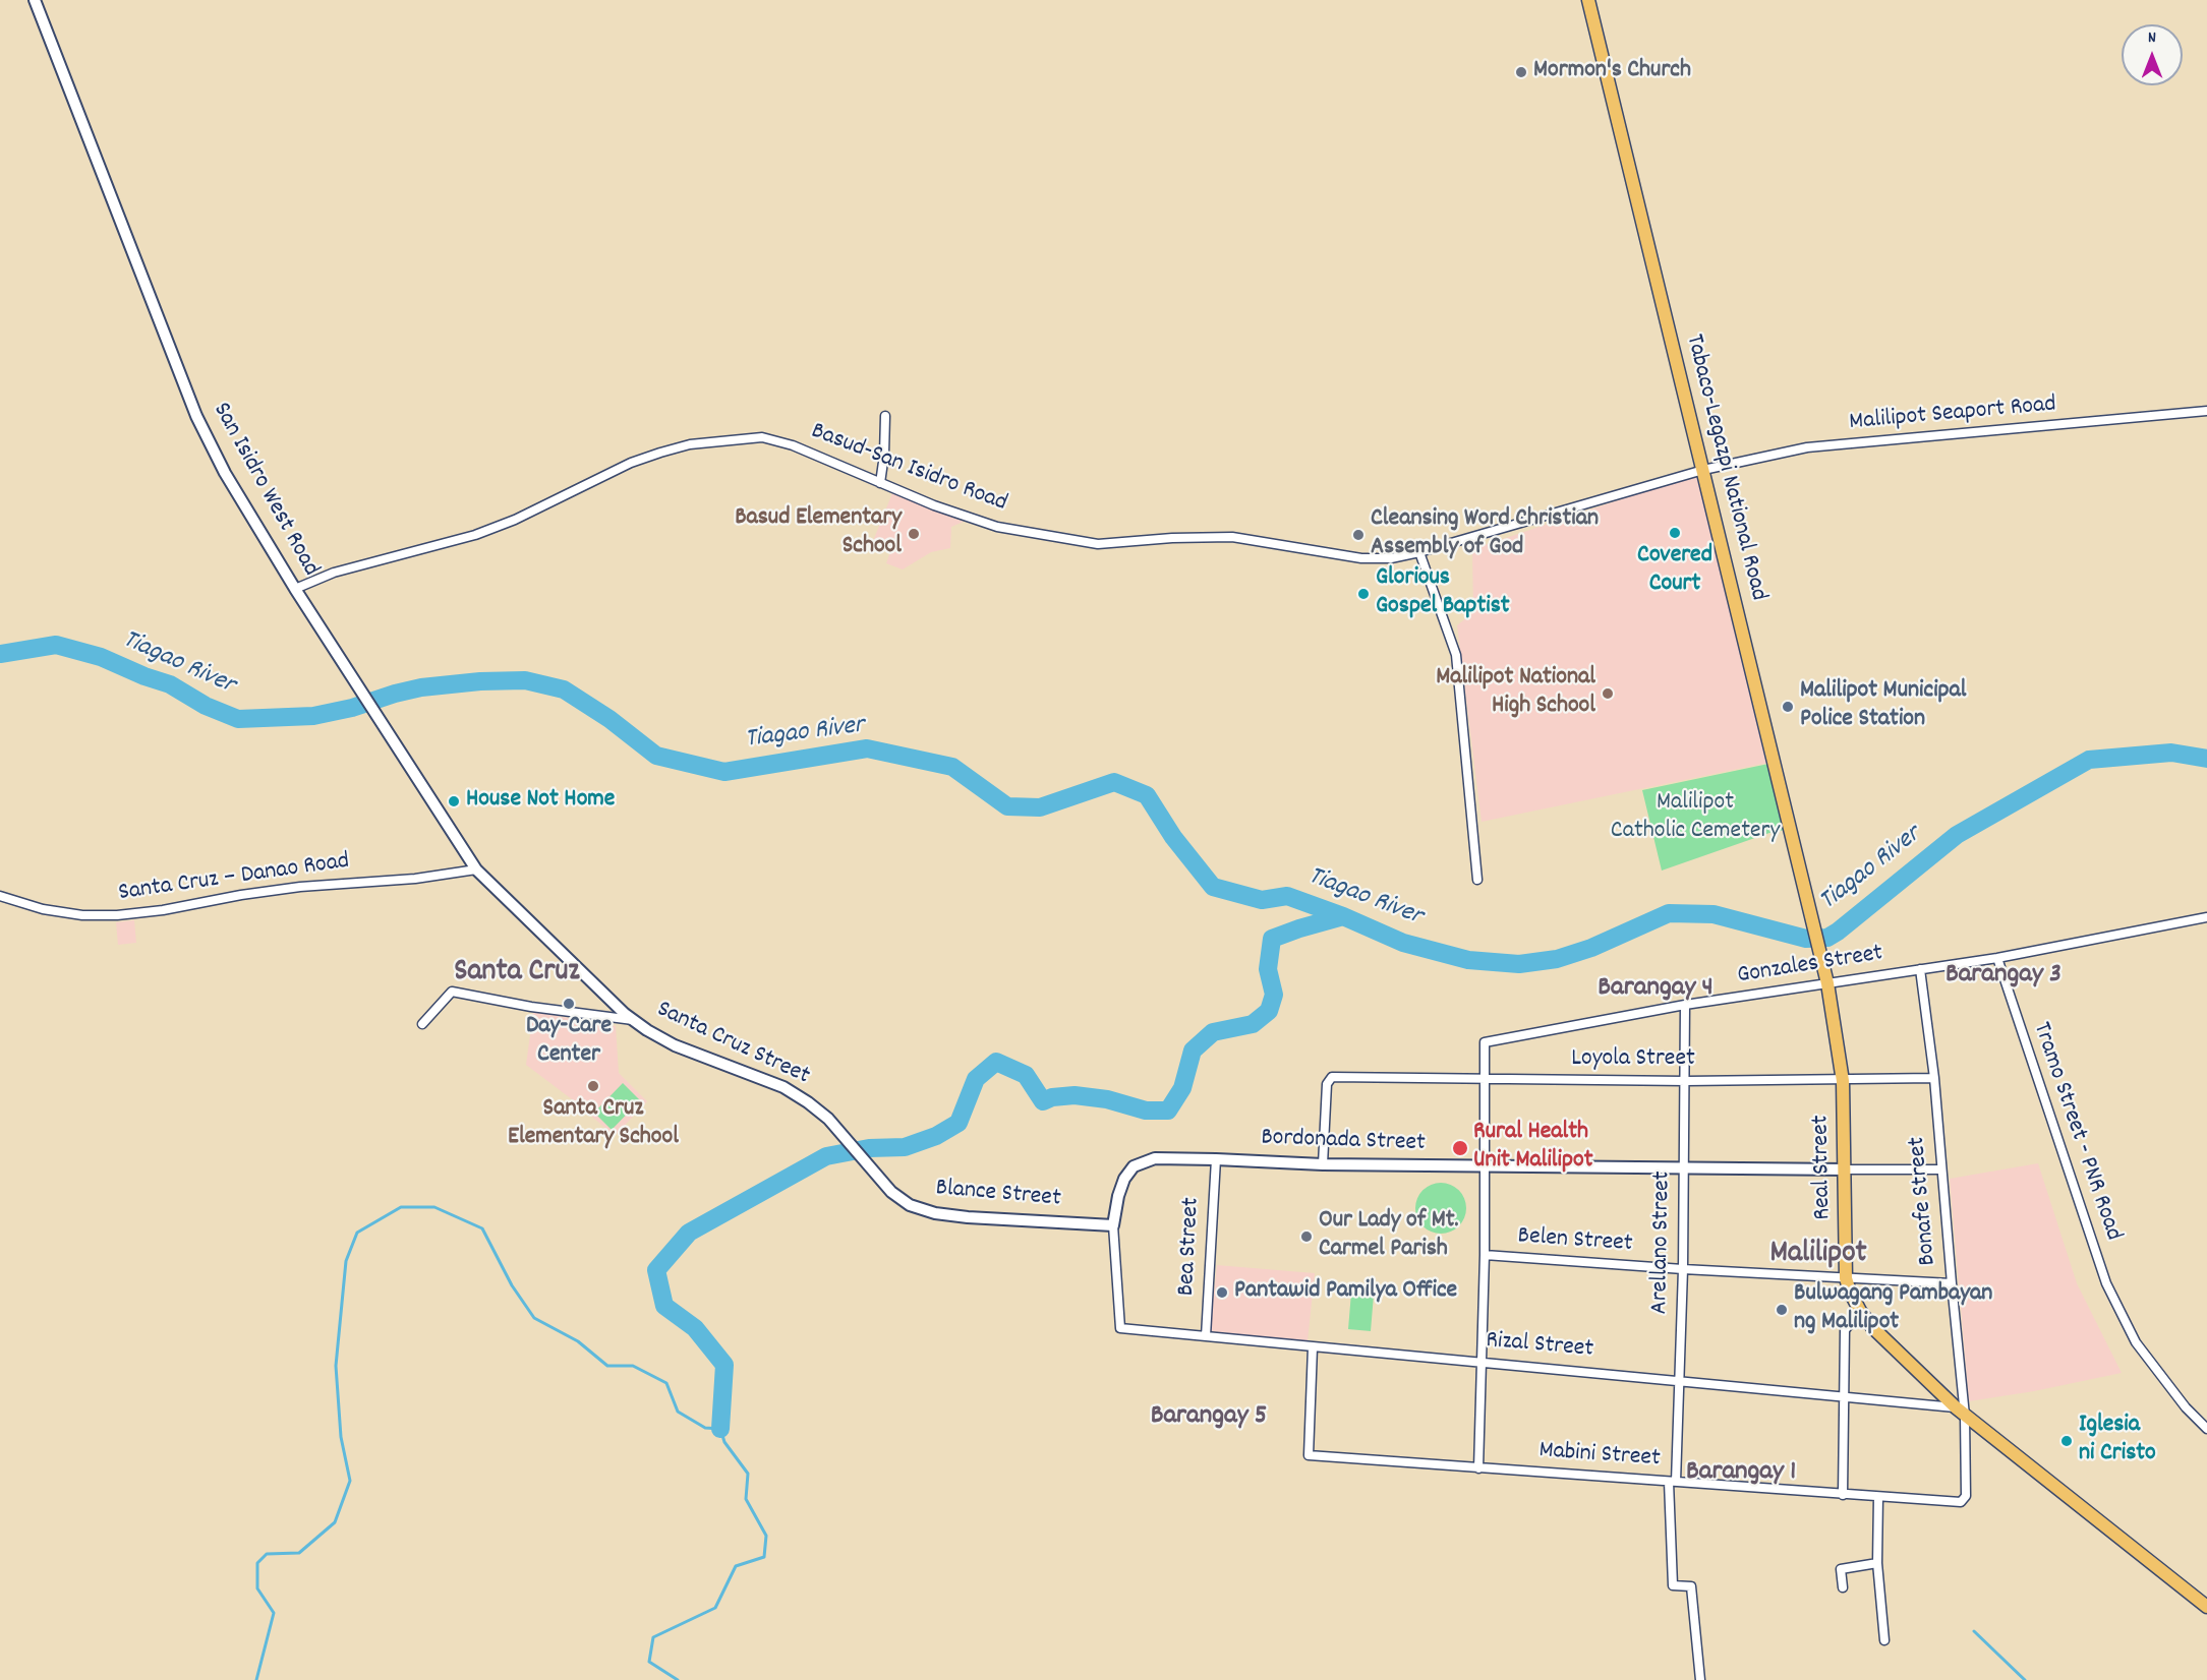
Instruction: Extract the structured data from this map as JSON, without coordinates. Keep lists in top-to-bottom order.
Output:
{
  "streets": {
    "main road": ["Tabaco-Legazpi National Road", "Real Street"],
    "street": [
      "Malilipot Seaport Road",
      "Basud-San Isidro Road",
      "San Isidro West Road",
      "Santa Cruz – Danao Road",
      "Gonzales Street",
      "Santa Cruz Street",
      "Loyola Street",
      "Tramo Street - PNR Road",
      "Bordonada Street",
      "Blance Street",
      "Bonafe Street",
      "Belen Street",
      "Arellano Street",
      "Bea Street",
      "Rizal Street",
      "Mabini Street"
    ]
  },
  "crossings": [
    ["Malilipot Seaport Road", "Tabaco-Legazpi National Road"],
    ["Malilipot Seaport Road", "Basud-San Isidro Road"],
    ["Tabaco-Legazpi National Road", "Basud-San Isidro Road"],
    ["Tabaco-Legazpi National Road", "Real Street"],
    ["Basud-San Isidro Road", "San Isidro West Road"],
    ["San Isidro West Road", "Santa Cruz – Danao Road"],
    ["San Isidro West Road", "Santa Cruz Street"],
    ["Santa Cruz – Danao Road", "Santa Cruz Street"],
    ["Gonzales Street", "Loyola Street"],
    ["Gonzales Street", "Tramo Street - PNR Road"],
    ["Gonzales Street", "Real Street"],
    ["Gonzales Street", "Bonafe Street"],
    ["Gonzales Street", "Arellano Street"],
    ["Santa Cruz Street", "Blance Street"],
    ["Loyola Street", "Bordonada Street"],
    ["Loyola Street", "Real Street"],
    ["Loyola Street", "Bonafe Street"],
    ["Loyola Street", "Arellano Street"],
    ["Bordonada Street", "Real Street"],
    ["Bordonada Street", "Blance Street"],
    ["Bordonada Street", "Arellano Street"],
    ["Bordonada Street", "Bea Street"],
    ["Bordonada Street", "Rizal Street"],
    ["Real Street", "Bonafe Street"],
    ["Real Street", "Belen Street"],
    ["Real Street", "Rizal Street"],
    ["Blance Street", "Rizal Street"],
    ["Bonafe Street", "Belen Street"],
    ["Bonafe Street", "Rizal Street"],
    ["Bonafe Street", "Mabini Street"],
    ["Belen Street", "Arellano Street"],
    ["Arellano Street", "Rizal Street"],
    ["Arellano Street", "Mabini Street"],
    ["Bea Street", "Rizal Street"],
    ["Rizal Street", "Mabini Street"]
  ],
  "districts": [
    "Santa Cruz",
    "Barangay 3",
    "Barangay 4",
    "Malilipot",
    "Barangay 5",
    "Barangay 1"
  ],
  "water": ["Tiagao River"],
  "parks": ["Malilipot Catholic Cemetery"],
  "places": [
    "Mormon's Church",
    "Covered Court",
    "Basud Elementary School",
    "Cleansing Word Christian Assembly of God",
    "Glorious Gospel Baptist",
    "Malilipot National High School",
    "Malilipot Municipal Police Station",
    "House Not Home",
    "Day-Care Center",
    "Santa Cruz Elementary School",
    "Rural Health Unit Malilipot",
    "Our Lady of Mt. Carmel Parish",
    "Pantawid Pamilya Office",
    "Bulwagang Pambayan ng Malilipot",
    "Iglesia ni Cristo"
  ],
  "north": "top"
}
